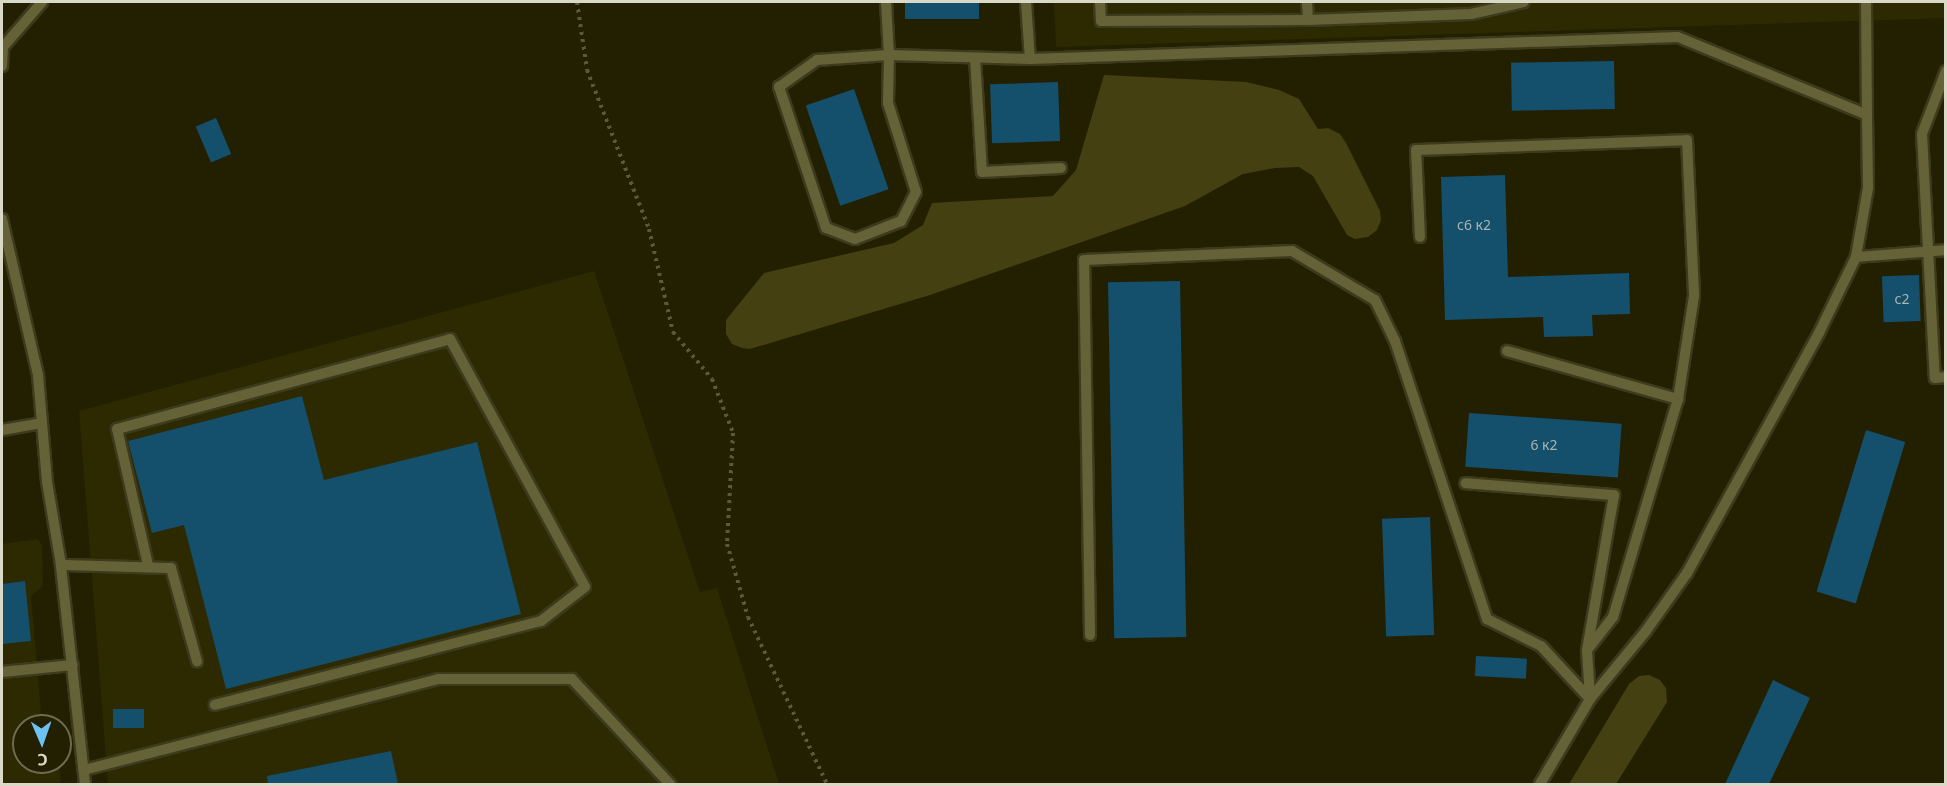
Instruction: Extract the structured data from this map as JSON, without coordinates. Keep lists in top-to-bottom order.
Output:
{
  "house_numbers": ["с6 к2", "с2", "6 к2"],
  "north": "bottom"
}
